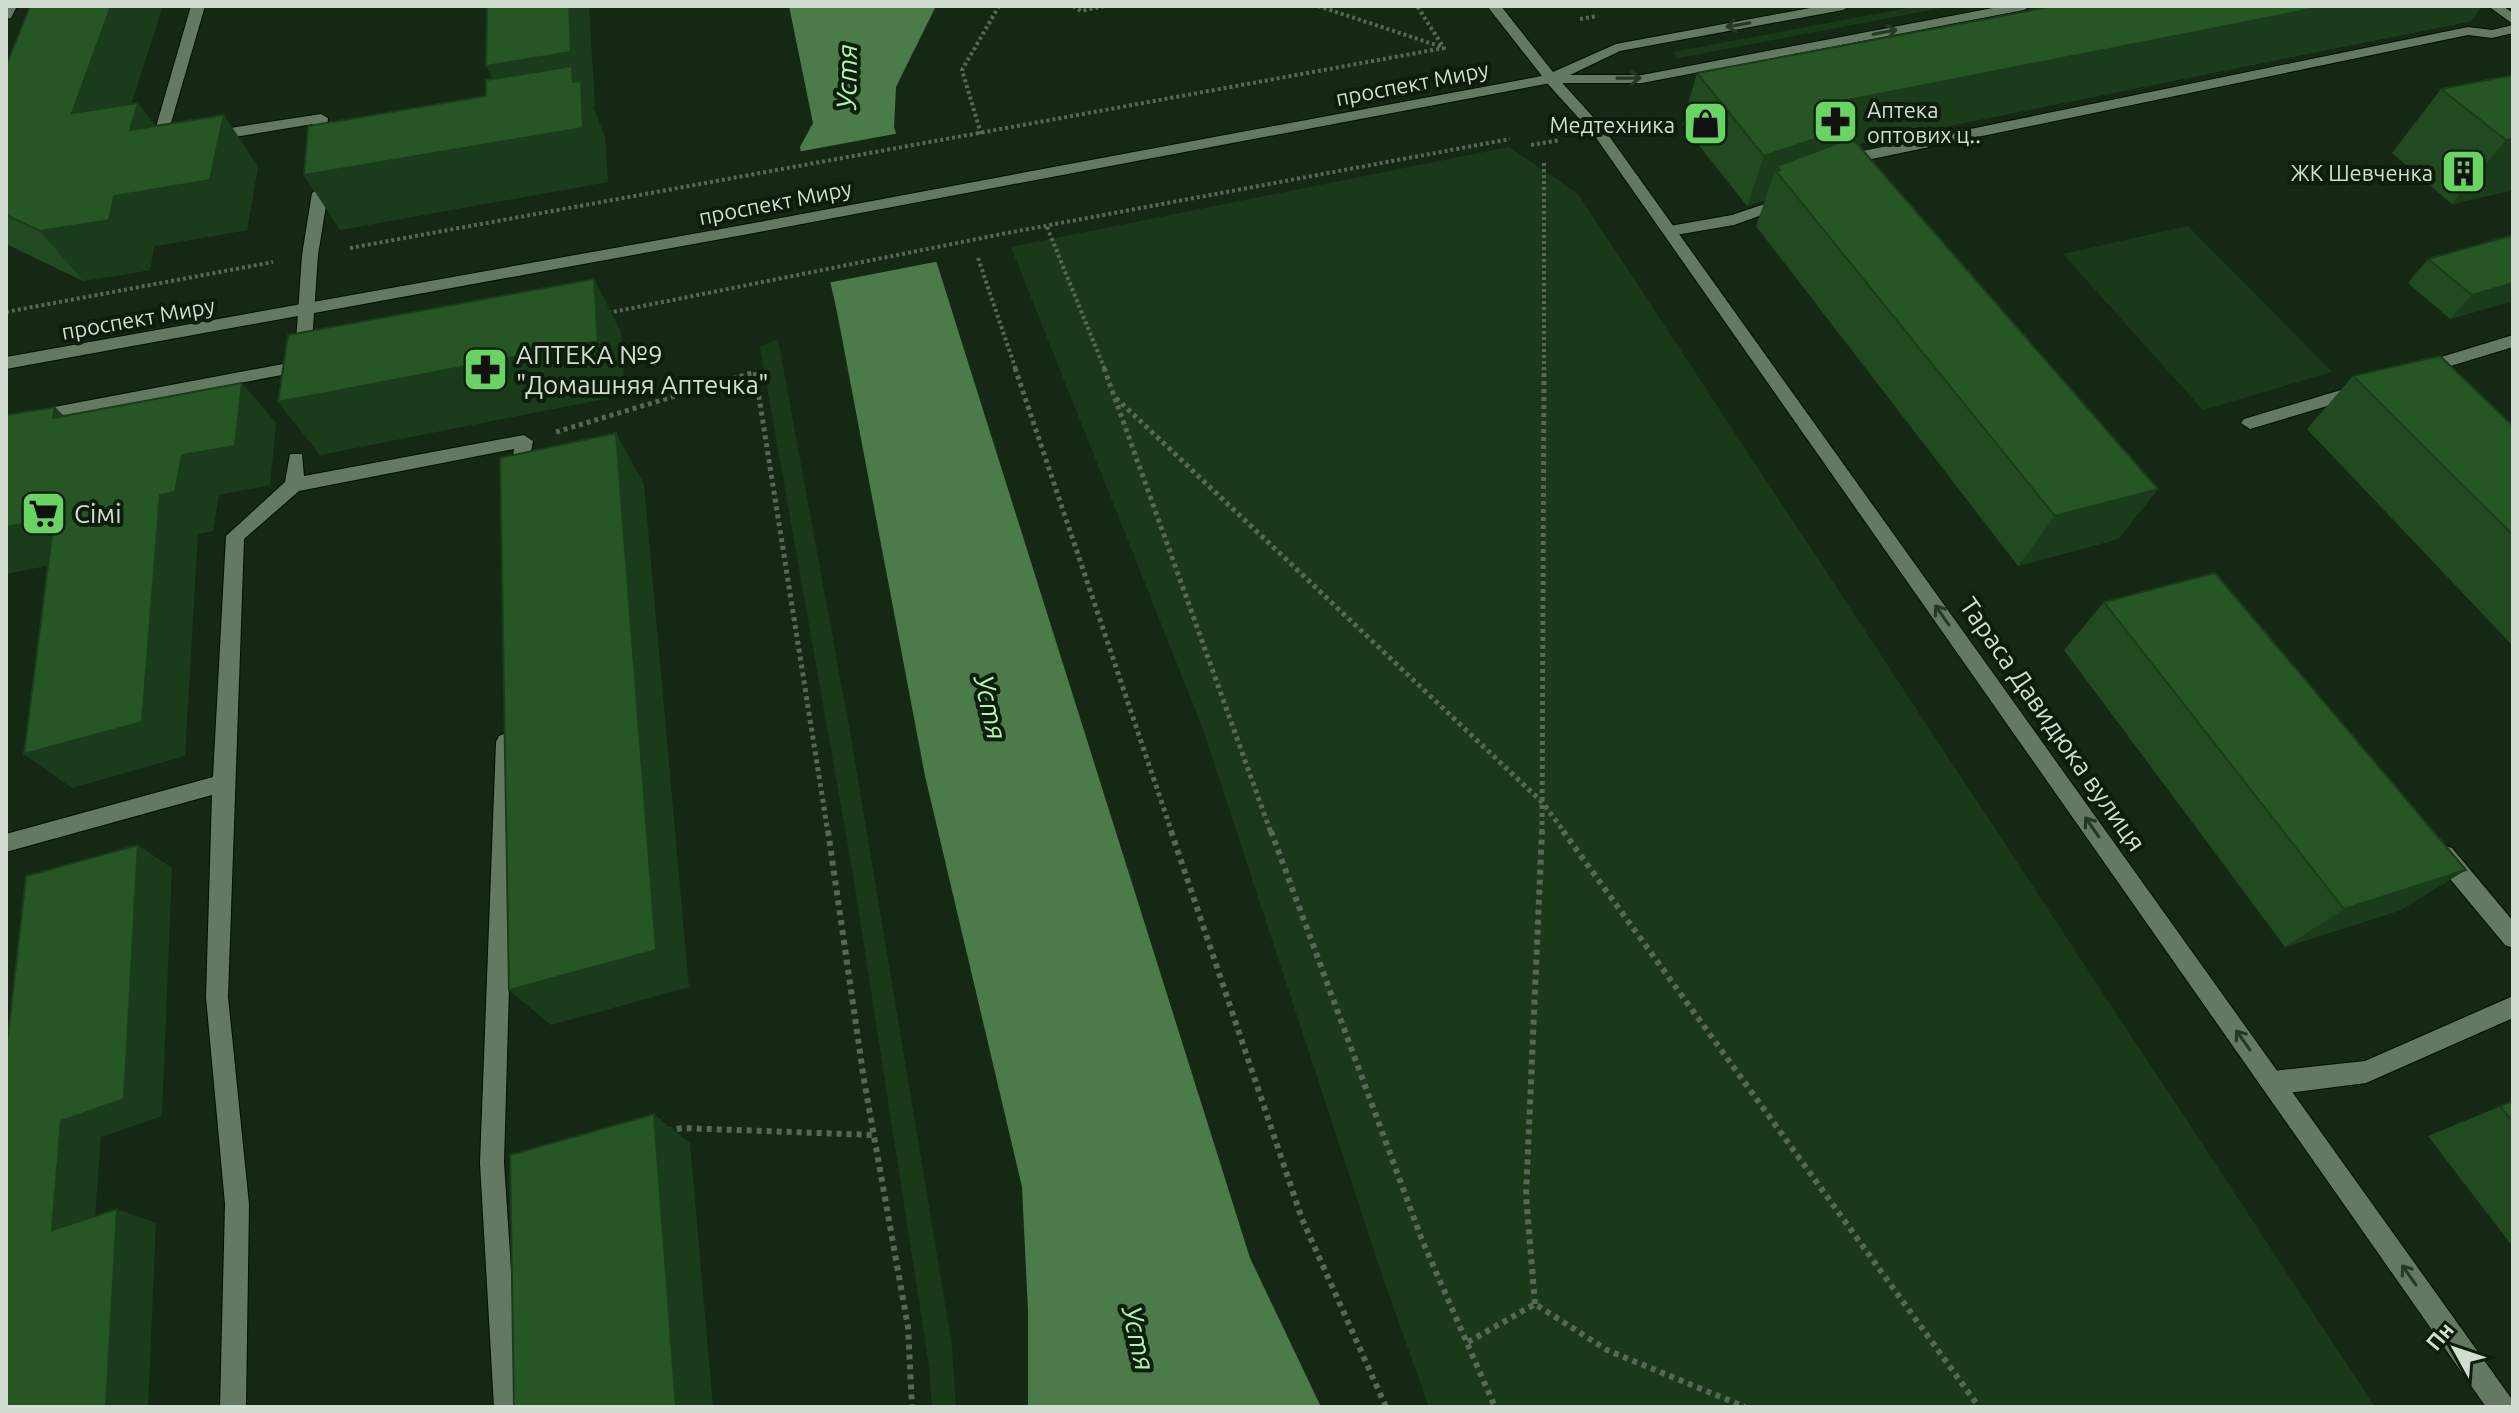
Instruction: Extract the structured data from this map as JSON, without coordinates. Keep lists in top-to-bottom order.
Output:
{
  "streets": {
    "street": ["проспект Миру", "Тараса Давидюка вулиця"]
  },
  "crossings": [
    ["проспект Миру", "Тараса Давидюка вулиця"]
  ],
  "one_way": ["Тараса Давидюка вулиця"],
  "water": ["Устя"],
  "places": {
    "pharmacy": ["Аптека оптових ц‥", "АПТЕКА №9 \"Домашняя Аптечка\""],
    "shop": ["Медтехника"],
    "building": ["ЖК Шевченка"],
    "supermarket": ["Сімі"]
  },
  "north": "top left"
}
